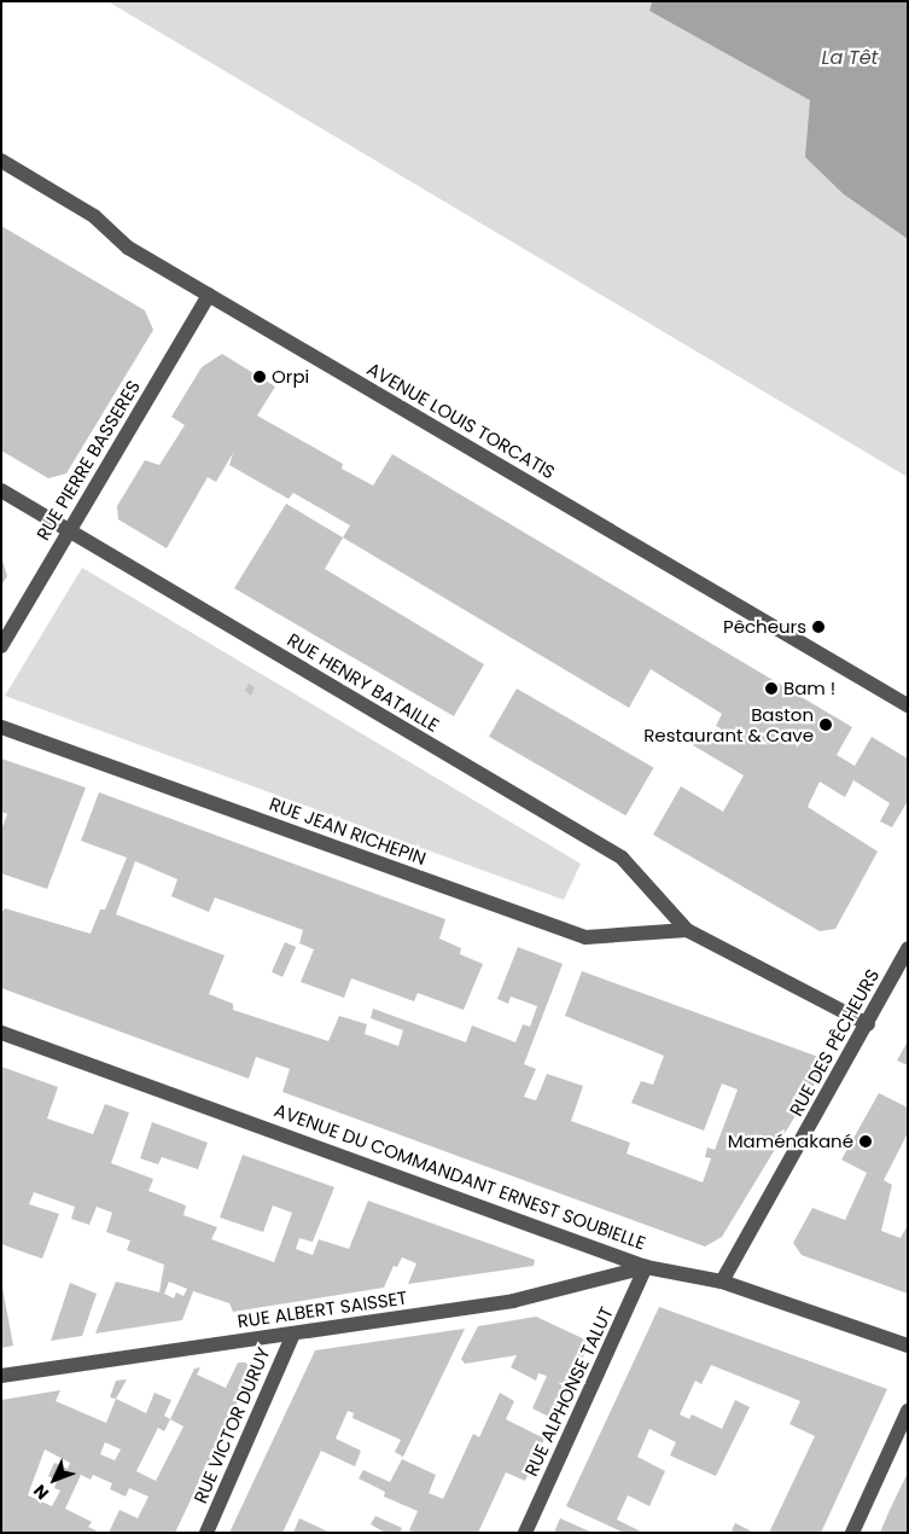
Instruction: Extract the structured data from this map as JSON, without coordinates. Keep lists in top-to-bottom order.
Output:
{
  "streets": {
    "street": [
      "AVENUE LOUIS TORCATIS",
      "RUE PIERRE BASSERES",
      "RUE HENRY BATAILLE",
      "RUE JEAN RICHEPIN",
      "RUE DES PÊCHEURS",
      "AVENUE DU COMMANDANT ERNEST SOUBIELLE",
      "RUE ALBERT SAISSET",
      "RUE ALPHONSE TALUT",
      "RUE VICTOR DURUY"
    ]
  },
  "crossings": [
    ["AVENUE LOUIS TORCATIS", "RUE PIERRE BASSERES"],
    ["RUE PIERRE BASSERES", "RUE HENRY BATAILLE"],
    ["RUE HENRY BATAILLE", "RUE JEAN RICHEPIN"],
    ["RUE DES PÊCHEURS", "AVENUE DU COMMANDANT ERNEST SOUBIELLE"],
    ["AVENUE DU COMMANDANT ERNEST SOUBIELLE", "RUE ALBERT SAISSET"],
    ["AVENUE DU COMMANDANT ERNEST SOUBIELLE", "RUE ALPHONSE TALUT"],
    ["RUE ALBERT SAISSET", "RUE ALPHONSE TALUT"],
    ["RUE ALBERT SAISSET", "RUE VICTOR DURUY"]
  ],
  "water": ["La Têt"],
  "places": [
    "Orpi",
    "Pêcheurs",
    "Bam !",
    "Baston Restaurant & Cave",
    "Maménakané"
  ],
  "north": "bottom left"
}
